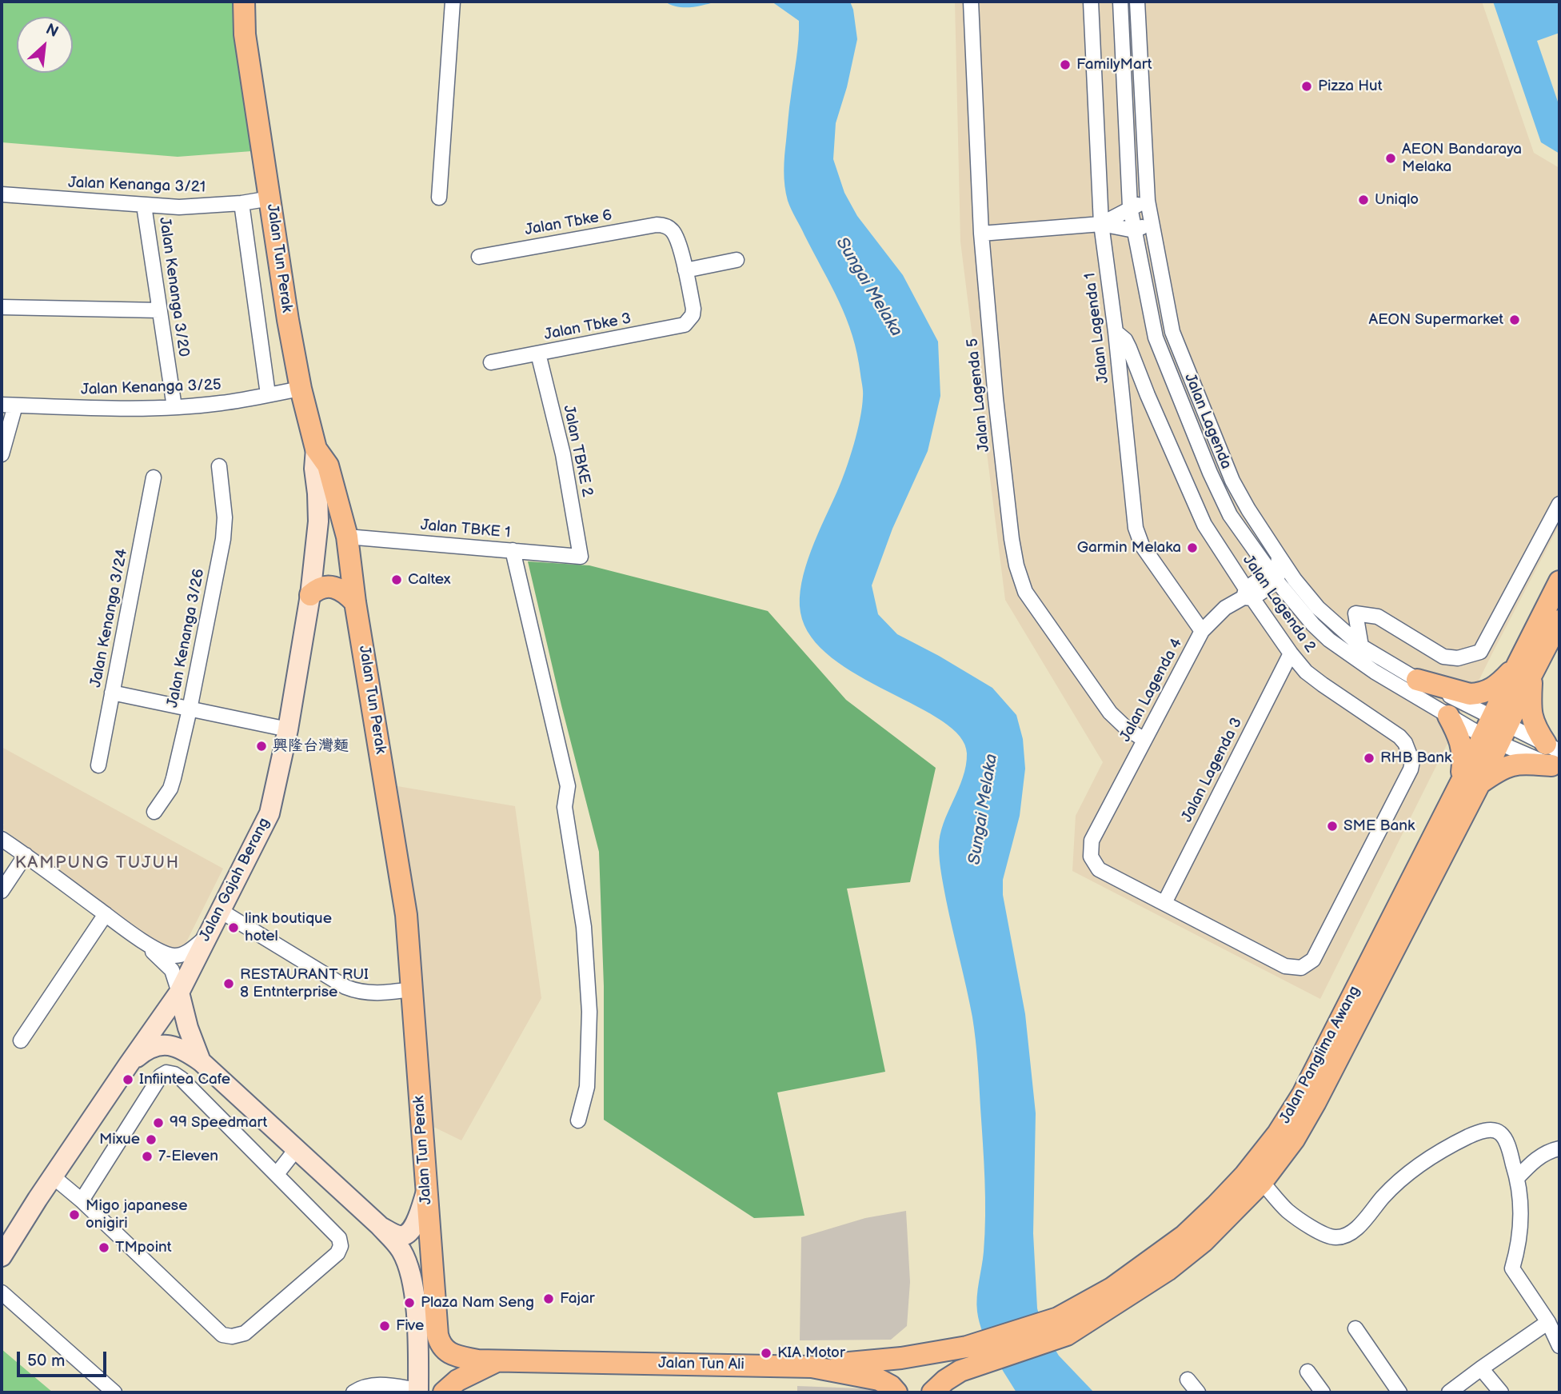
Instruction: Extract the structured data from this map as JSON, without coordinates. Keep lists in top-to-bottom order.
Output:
{
  "streets": {
    "main road": ["Jalan Tun Perak", "Jalan Panglima Awang", "Jalan Tun Ali"],
    "street": [
      "Jalan Kenanga 3/21",
      "Jalan Tbke 6",
      "Jalan Kenanga 3/20",
      "Jalan Tbke 3",
      "Jalan Lagenda 1",
      "Jalan Kenanga 3/25",
      "Jalan Lagenda 5",
      "Jalan Lagenda",
      "Jalan TBKE 2",
      "Jalan TBKE 1",
      "Jalan Lagenda 2",
      "Jalan Kenanga 3/24",
      "Jalan Kenanga 3/26",
      "Jalan Lagenda 4",
      "Jalan Lagenda 3",
      "Jalan Gajah Berang"
    ]
  },
  "crossings": [
    ["Jalan Kenanga 3/21", "Jalan Tun Perak"],
    ["Jalan Kenanga 3/21", "Jalan Kenanga 3/20"],
    ["Jalan Tbke 6", "Jalan Tbke 3"],
    ["Jalan Tun Perak", "Jalan Kenanga 3/25"],
    ["Jalan Tun Perak", "Jalan TBKE 1"],
    ["Jalan Tun Perak", "Jalan Gajah Berang"],
    ["Jalan Tun Perak", "Jalan Tun Ali"],
    ["Jalan Kenanga 3/20", "Jalan Kenanga 3/25"],
    ["Jalan Tbke 3", "Jalan TBKE 2"],
    ["Jalan Lagenda 1", "Jalan Lagenda 2"],
    ["Jalan Lagenda 1", "Jalan Lagenda 4"],
    ["Jalan Lagenda 5", "Jalan Lagenda 4"],
    ["Jalan Lagenda", "Jalan Lagenda 4"],
    ["Jalan Lagenda", "Jalan Panglima Awang"],
    ["Jalan TBKE 2", "Jalan TBKE 1"],
    ["Jalan Lagenda 2", "Jalan Lagenda 4"],
    ["Jalan Lagenda 2", "Jalan Lagenda 3"],
    ["Jalan Lagenda 4", "Jalan Lagenda 3"],
    ["Jalan Panglima Awang", "Jalan Tun Ali"]
  ],
  "districts": ["KAMPUNG TUJUH"],
  "water": ["Sungai Melaka"],
  "places": [
    "FamilyMart",
    "Pizza Hut",
    "AEON Bandaraya Melaka",
    "Uniqlo",
    "AEON Supermarket",
    "Garmin Melaka",
    "Caltex",
    "興隆台灣麵",
    "RHB Bank",
    "SME Bank",
    "link boutique hotel",
    "RESTAURANT RUI 8 Entnterprise",
    "Infiintea Cafe",
    "99 Speedmart",
    "Mixue",
    "7-Eleven",
    "Migo japanese onigiri",
    "TMpoint",
    "Fajar",
    "Plaza Nam Seng",
    "Five",
    "KIA Motor"
  ],
  "scale_bar": "50 m",
  "north": "top right"
}
